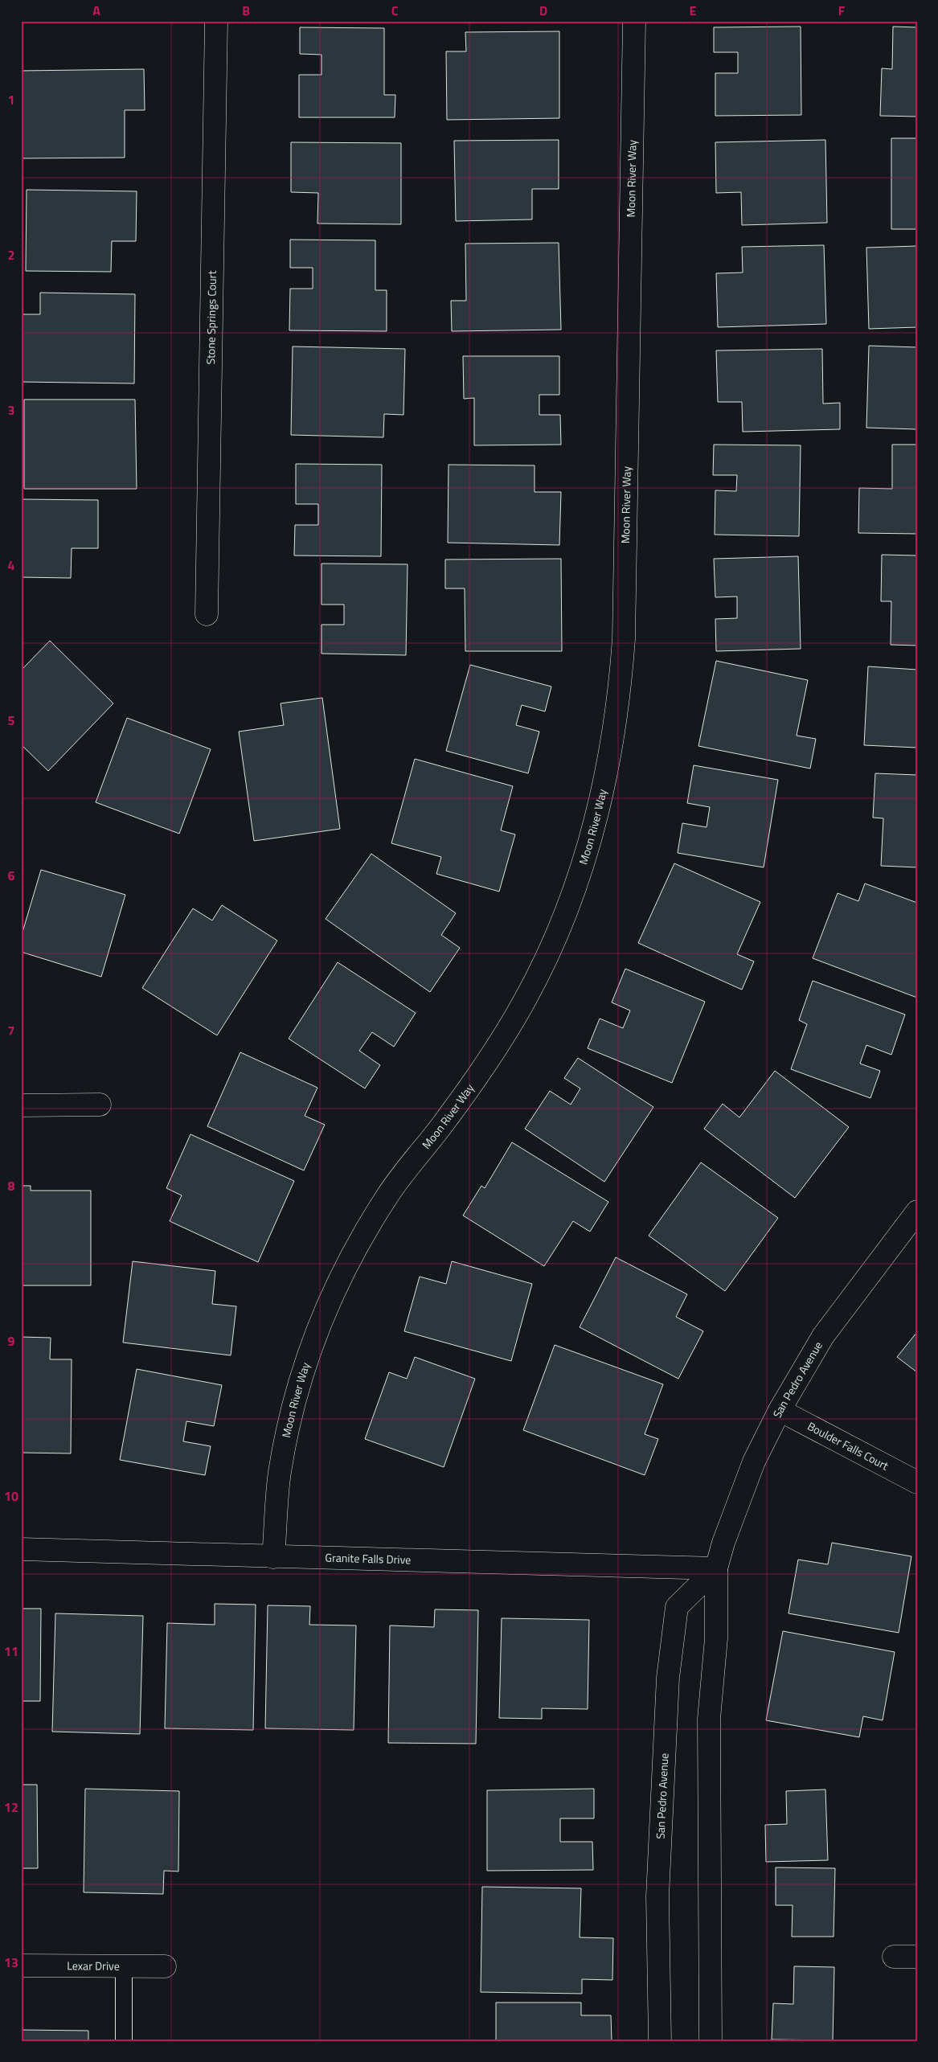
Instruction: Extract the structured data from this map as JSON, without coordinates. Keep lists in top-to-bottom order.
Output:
{
  "streets": {
    "street": [
      "Moon River Way",
      "Stone Springs Court",
      "San Pedro Avenue",
      "Boulder Falls Court",
      "Granite Falls Drive",
      "Lexar Drive"
    ]
  },
  "crossings": [
    ["Moon River Way", "Granite Falls Drive"],
    ["San Pedro Avenue", "Boulder Falls Court"],
    ["San Pedro Avenue", "Granite Falls Drive"]
  ],
  "grid": {
    "columns": [
      "A",
      "B",
      "C",
      "D",
      "E",
      "F"
    ],
    "rows": [
      "1",
      "2",
      "3",
      "4",
      "5",
      "6",
      "7",
      "8",
      "9",
      "10",
      "11",
      "12",
      "13"
    ]
  }
}
